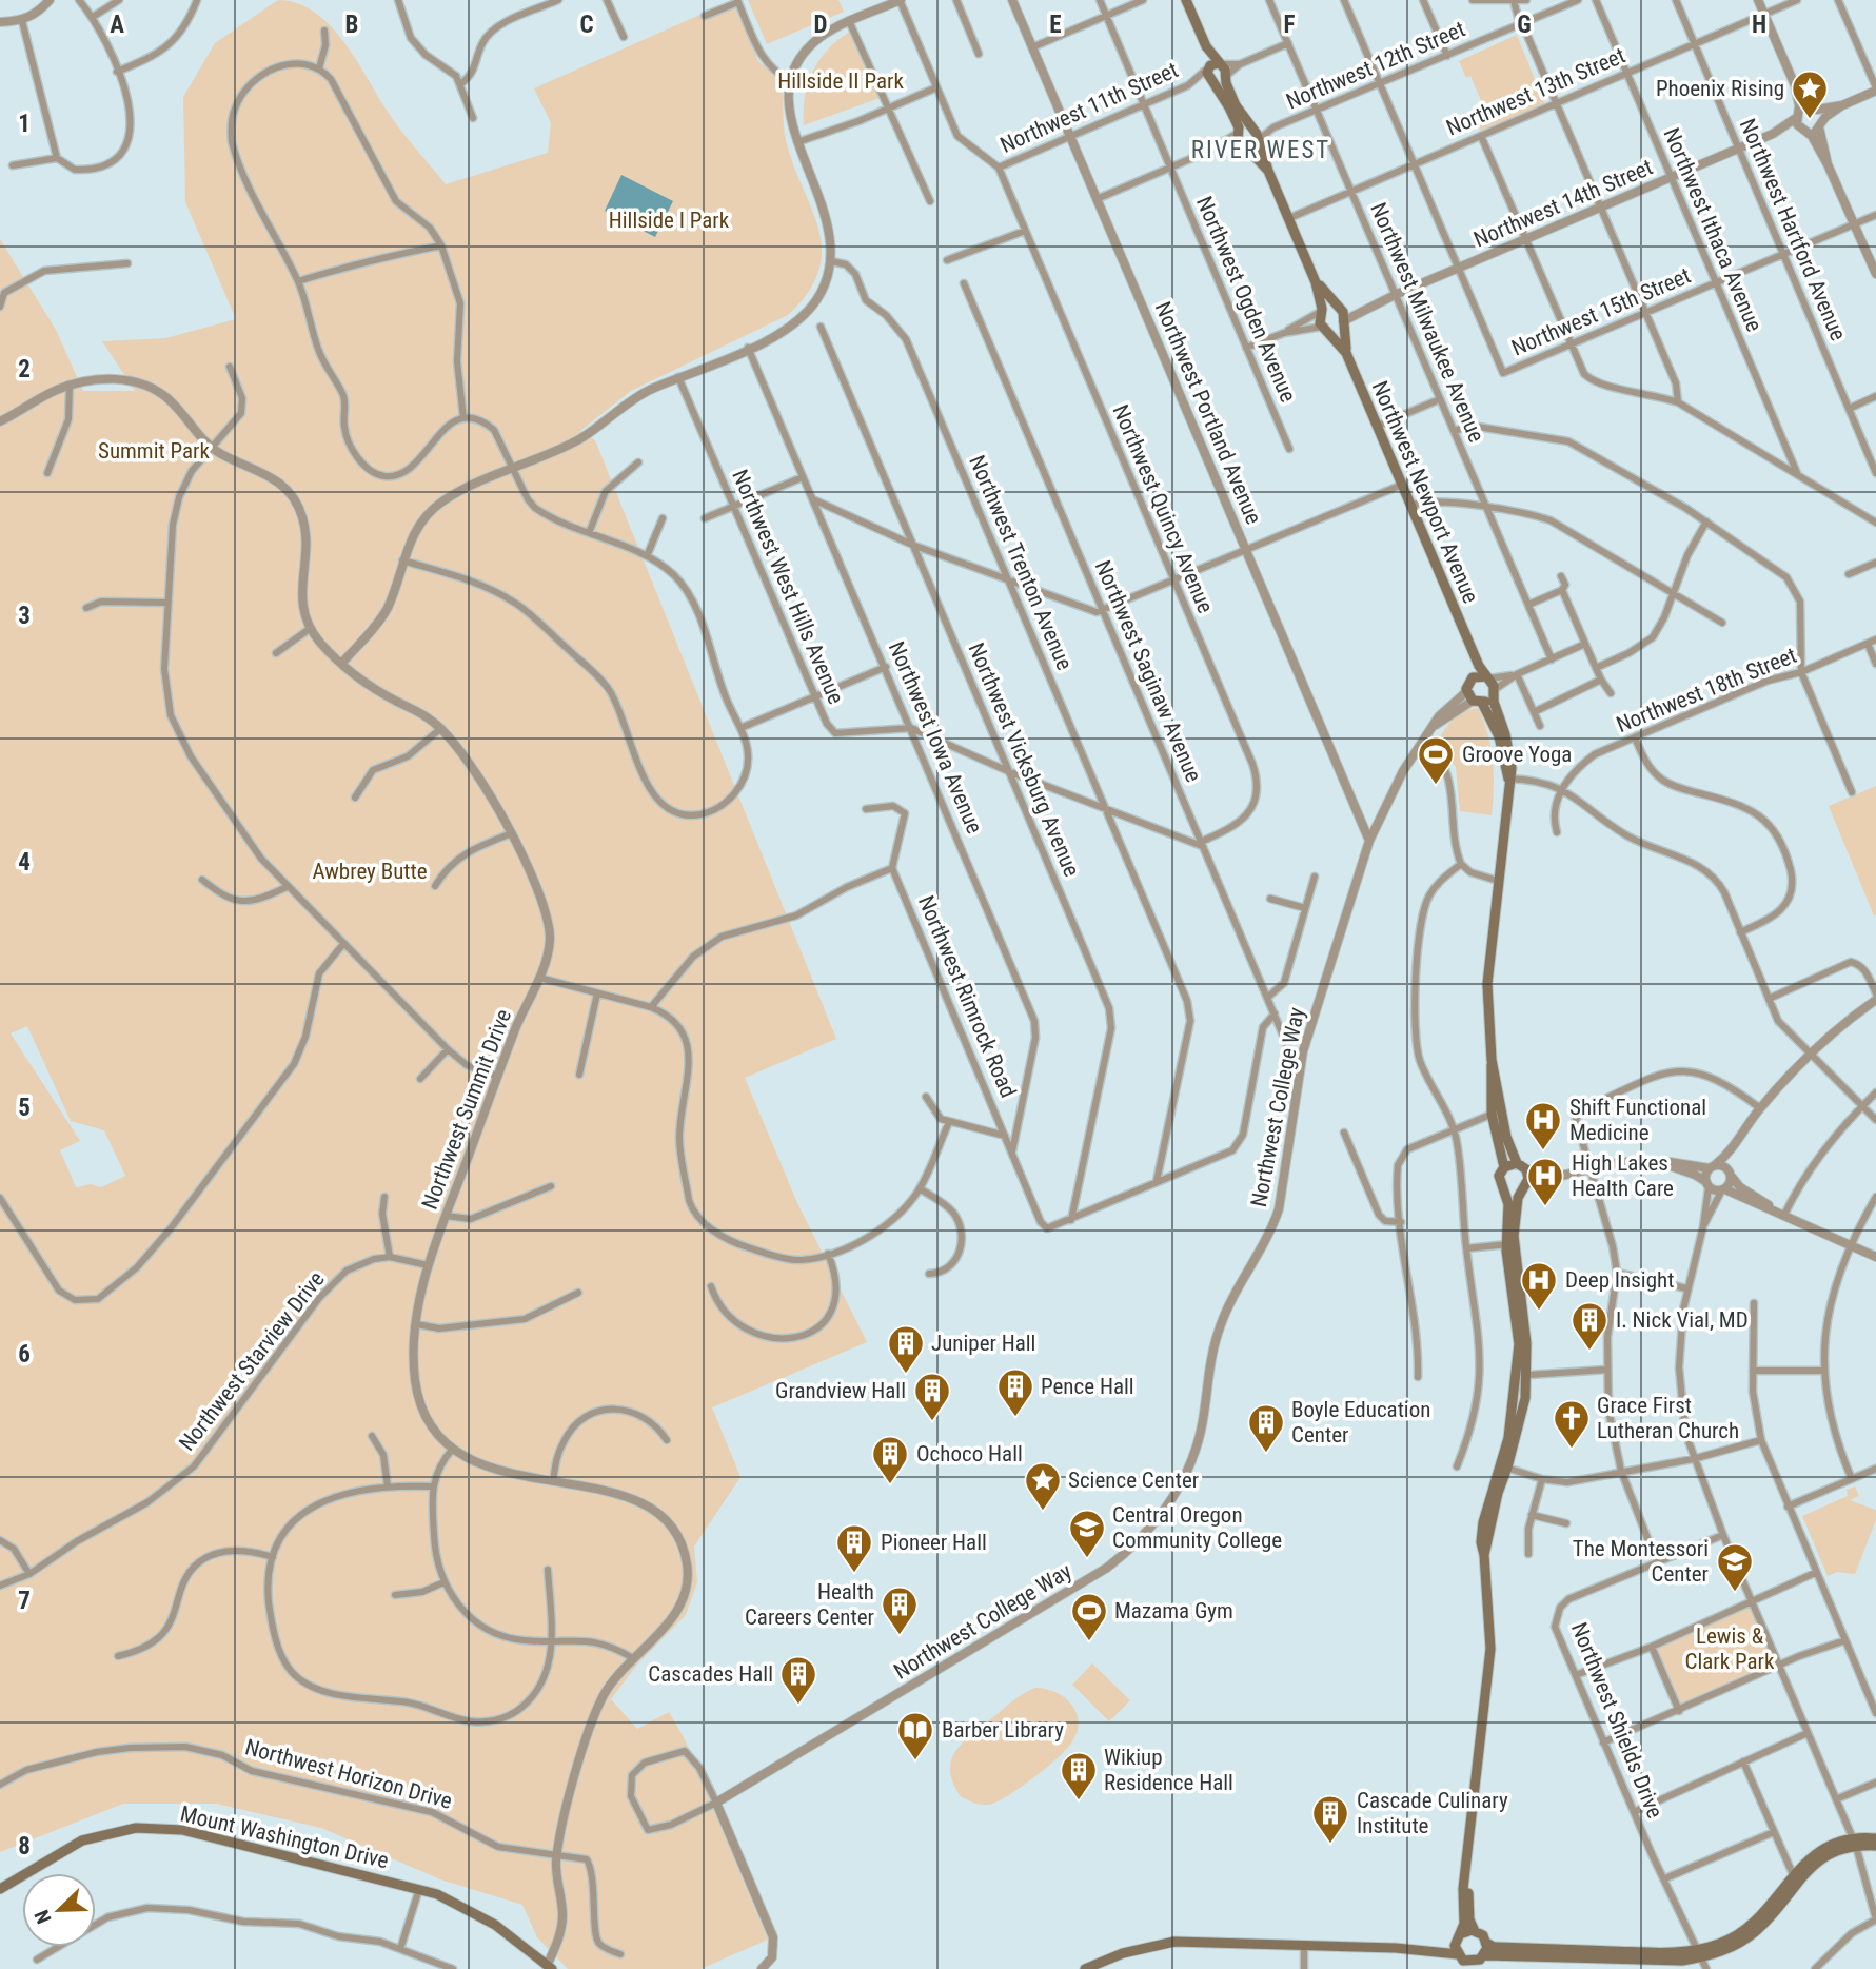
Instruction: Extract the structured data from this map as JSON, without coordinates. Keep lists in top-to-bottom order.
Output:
{
  "streets": {
    "main road": ["Northwest Newport Avenue", "Mount Washington Drive"],
    "street": [
      "Northwest 12th Street",
      "Northwest 13th Street",
      "Northwest 11th Street",
      "Northwest 14th Street",
      "Northwest Ithaca Avenue",
      "Northwest Hartford Avenue",
      "Northwest Ogden Avenue",
      "Northwest 15th Street",
      "Northwest Milwaukee Avenue",
      "Northwest Portland Avenue",
      "Northwest Quincy Avenue",
      "Northwest Trenton Avenue",
      "Northwest West Hills Avenue",
      "Northwest Saginaw Avenue",
      "Northwest 18th Street",
      "Northwest Iowa Avenue",
      "Northwest Vicksburg Avenue",
      "Northwest Rimrock Road",
      "Northwest College Way",
      "Northwest Summit Drive",
      "Northwest Starview Drive",
      "Northwest Shields Drive",
      "Northwest Horizon Drive"
    ]
  },
  "crossings": [
    ["Northwest 12th Street", "Northwest Milwaukee Avenue"],
    ["Northwest 13th Street", "Northwest Ithaca Avenue"],
    ["Northwest 13th Street", "Northwest Hartford Avenue"],
    ["Northwest 13th Street", "Northwest Milwaukee Avenue"],
    ["Northwest 11th Street", "Northwest Ogden Avenue"],
    ["Northwest 11th Street", "Northwest Portland Avenue"],
    ["Northwest 11th Street", "Northwest Quincy Avenue"],
    ["Northwest 14th Street", "Northwest Ithaca Avenue"],
    ["Northwest 14th Street", "Northwest Hartford Avenue"],
    ["Northwest 14th Street", "Northwest 15th Street"],
    ["Northwest 14th Street", "Northwest Milwaukee Avenue"],
    ["Northwest 14th Street", "Northwest Newport Avenue"],
    ["Northwest Ithaca Avenue", "Northwest 15th Street"],
    ["Northwest Hartford Avenue", "Northwest 15th Street"],
    ["Northwest Portland Avenue", "Northwest College Way"],
    ["Northwest Quincy Avenue", "Northwest West Hills Avenue"],
    ["Northwest Quincy Avenue", "Northwest Saginaw Avenue"],
    ["Northwest Trenton Avenue", "Northwest West Hills Avenue"],
    ["Northwest West Hills Avenue", "Northwest Saginaw Avenue"],
    ["Northwest West Hills Avenue", "Northwest Iowa Avenue"],
    ["Northwest West Hills Avenue", "Northwest Vicksburg Avenue"],
    ["Northwest Saginaw Avenue", "Northwest College Way"],
    ["Northwest Iowa Avenue", "Northwest Rimrock Road"],
    ["Northwest Vicksburg Avenue", "Northwest Rimrock Road"],
    ["Northwest Summit Drive", "Northwest Starview Drive"],
    ["Northwest Summit Drive", "Northwest Horizon Drive"],
    ["Northwest Summit Drive", "Mount Washington Drive"]
  ],
  "districts": ["RIVER WEST"],
  "parks": [
    "Hillside II Park",
    "Hillside I Park",
    "Summit Park",
    "Awbrey Butte",
    "Lewis & Clark Park"
  ],
  "places": {
    "place": ["Phoenix Rising", "Science Center"],
    "sports": ["Groove Yoga", "Mazama Gym"],
    "hospital": ["Shift Functional Medicine", "High Lakes Health Care", "Deep Insight"],
    "building": [
      "I. Nick Vial, MD",
      "Juniper Hall",
      "Pence Hall",
      "Grandview Hall",
      "Boyle Education Center",
      "Ochoco Hall",
      "Pioneer Hall",
      "Health Careers Center",
      "Cascades Hall",
      "Wikiup Residence Hall",
      "Cascade Culinary Institute"
    ],
    "church": ["Grace First Lutheran Church"],
    "school or university": ["Central Oregon Community College", "The Montessori Center"],
    "library": ["Barber Library"]
  },
  "north": "bottom left",
  "grid": {
    "columns": [
      "A",
      "B",
      "C",
      "D",
      "E",
      "F",
      "G",
      "H"
    ],
    "rows": [
      "1",
      "2",
      "3",
      "4",
      "5",
      "6",
      "7",
      "8"
    ]
  }
}
